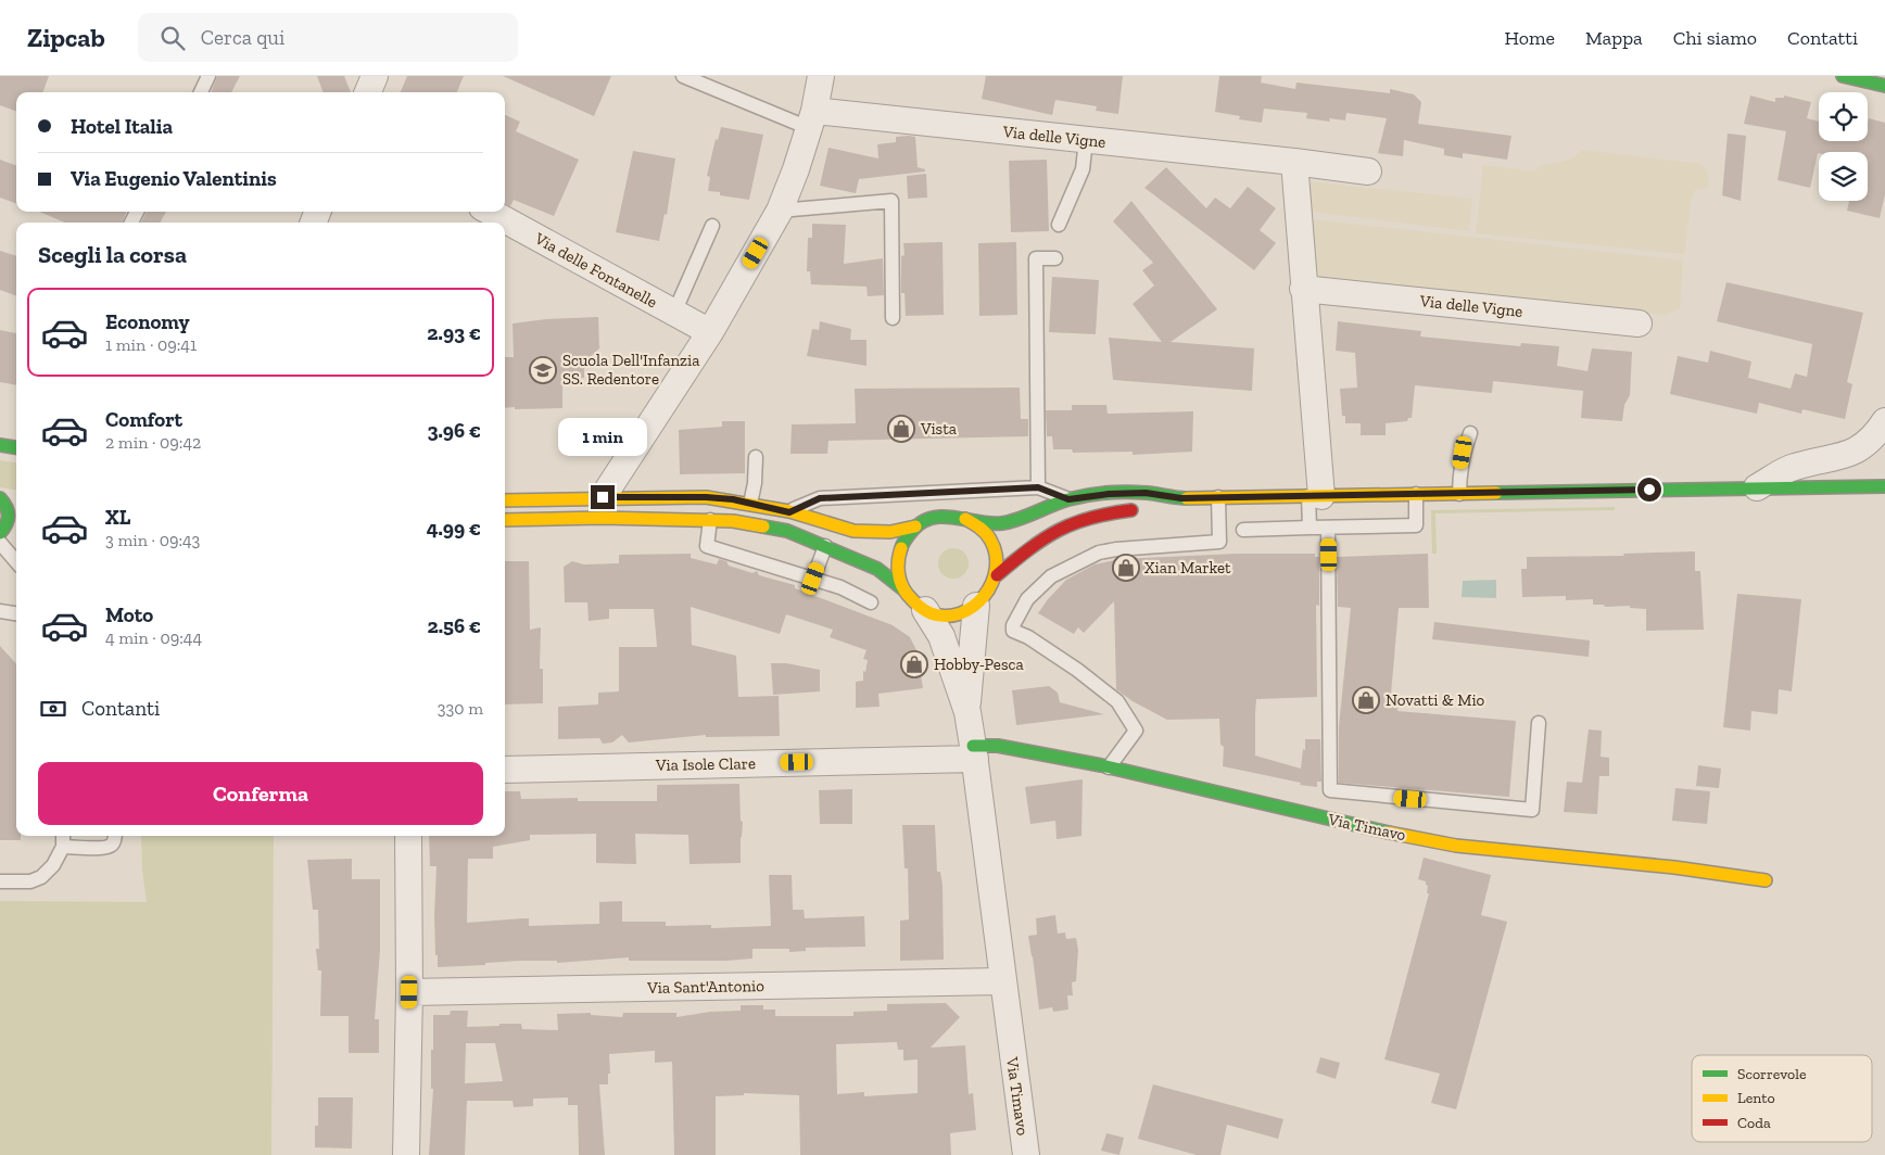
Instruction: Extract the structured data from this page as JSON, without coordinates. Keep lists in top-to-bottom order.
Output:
{
  "streets": {
    "main road": ["Via Timavo"],
    "street": [
      "Via delle Vigne",
      "Via delle Fontanelle",
      "Via Isole Clare",
      "Via Sant'Antonio"
    ]
  },
  "crossings": [
    ["Via Isole Clare", "Via Timavo"],
    ["Via Timavo", "Via Sant'Antonio"]
  ],
  "places": {
    "school or university": ["Scuola Dell'Infanzia SS. Redentore"],
    "shop": [
      "Vista",
      "Xian Market",
      "Hobby-Pesca",
      "Novatti & Mio"
    ]
  },
  "legend": ["Scorrevole", "Lento", "Coda"],
  "page": {
    "header": "Zipcab",
    "search": "Cerca qui",
    "nav": [
      "Home",
      "Mappa",
      "Chi siamo",
      "Contatti"
    ],
    "banner": ["Hotel Italia", "Via Eugenio Valentinis"],
    "heading": "Scegli la corsa",
    "list": [
      {
        "name": "Economy",
        "note": "1 min · 09:41",
        "value": "2.93 €"
      },
      {
        "name": "Comfort",
        "note": "2 min · 09:42",
        "value": "3.96 €"
      },
      {
        "name": "XL",
        "note": "3 min · 09:43",
        "value": "4.99 €"
      },
      {
        "name": "Moto",
        "note": "4 min · 09:44",
        "value": "2.56 €"
      }
    ],
    "bubble": "1 min",
    "pay": ["Contanti", "330 m"],
    "buttons": "Conferma"
  }
}
